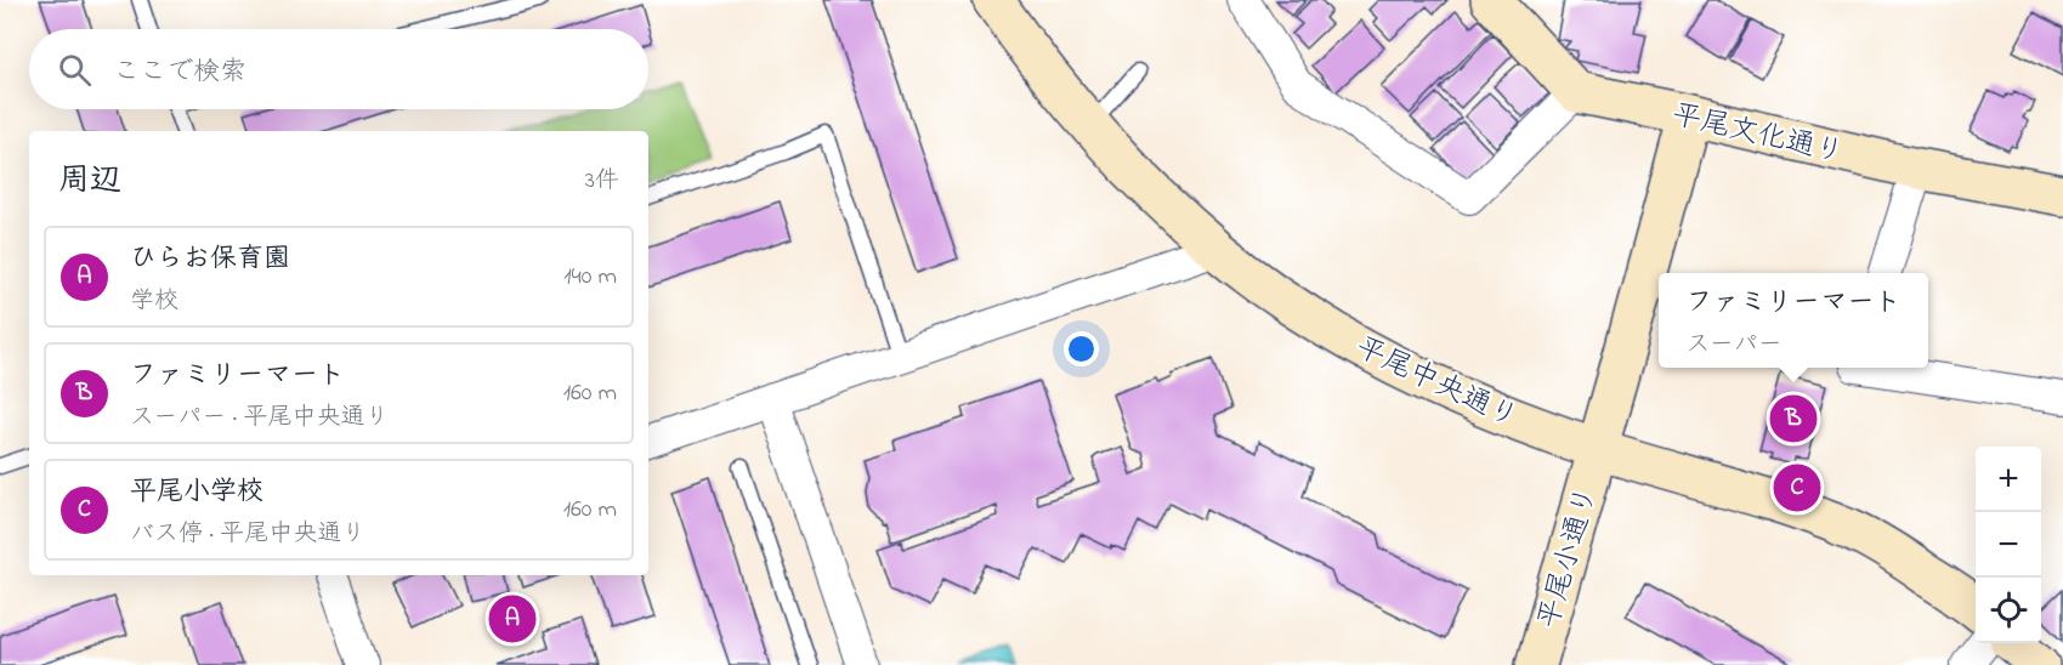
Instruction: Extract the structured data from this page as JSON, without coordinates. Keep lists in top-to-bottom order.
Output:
{
  "streets": {
    "street": ["平尾文化通り", "平尾中央通り", "平尾小通り"]
  },
  "crossings": [
    ["平尾文化通り", "平尾小通り"],
    ["平尾中央通り", "平尾小通り"]
  ],
  "page": {
    "search": "ここで検索",
    "heading": ["周辺", "3件"],
    "list": [
      {
        "mark": "A",
        "name": "ひらお保育園",
        "note": "学校",
        "value": "140 m"
      },
      {
        "mark": "B",
        "name": "ファミリーマート",
        "note": "スーパー · 平尾中央通り",
        "value": "160 m"
      },
      {
        "mark": "C",
        "name": "平尾小学校",
        "note": "バス停 · 平尾中央通り",
        "value": "160 m"
      }
    ],
    "popup": ["ファミリーマート", "スーパー"],
    "pins": ["B", "C", "A"],
    "map_buttons": ["+", "−"]
  }
}
